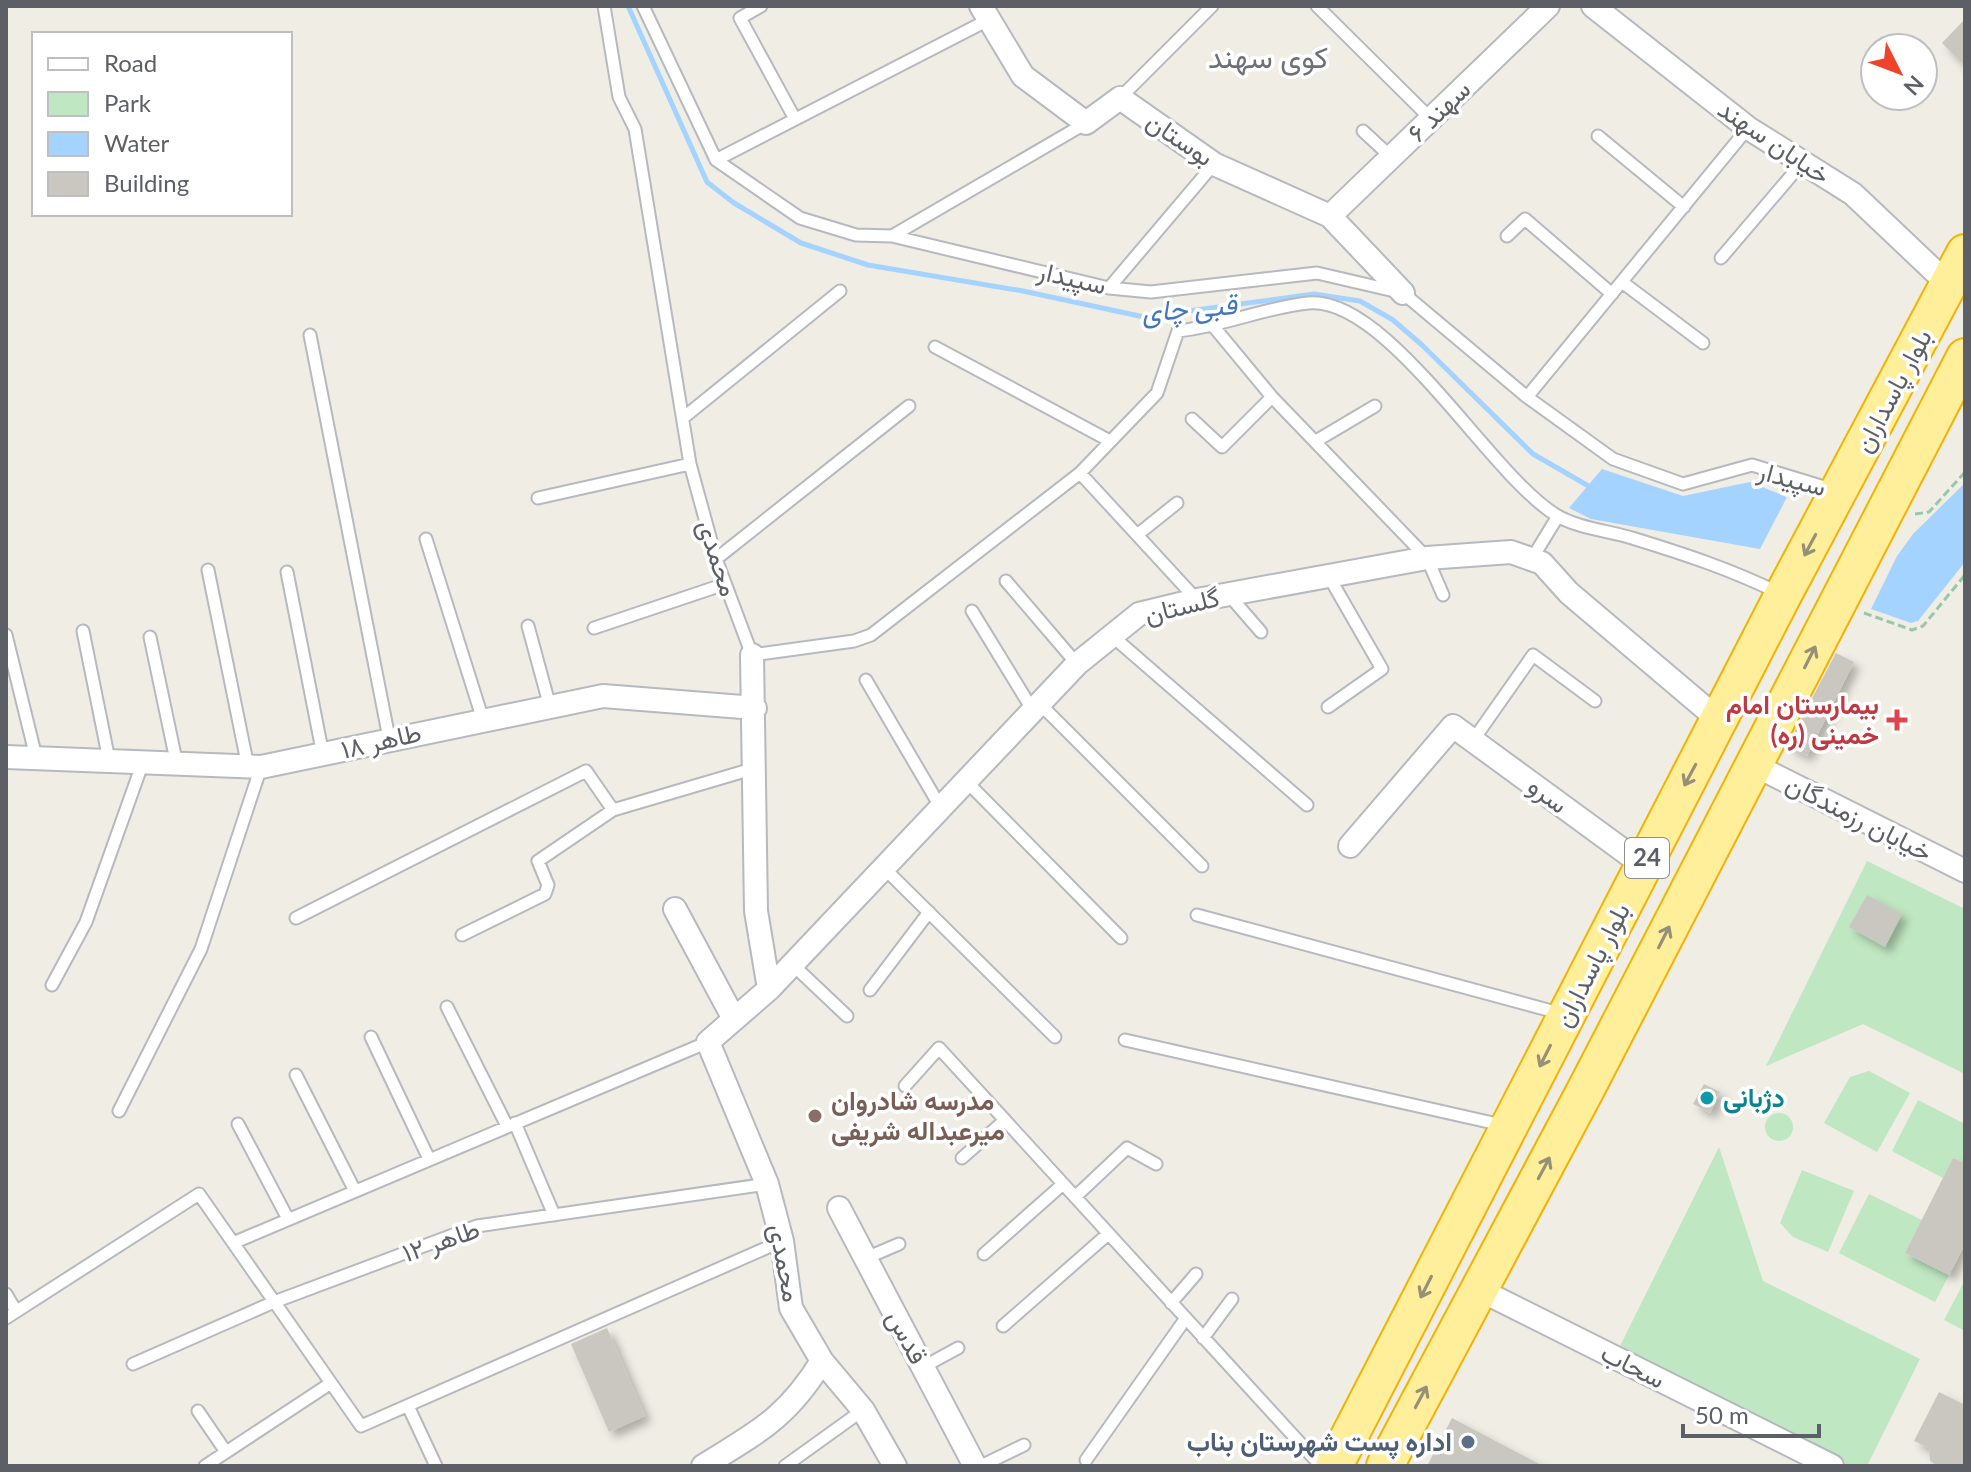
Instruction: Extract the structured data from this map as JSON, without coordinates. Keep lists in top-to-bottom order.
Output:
{
  "streets": {
    "highway": ["بلوار پاسداران", "24"],
    "street": [
      "سهند ۶",
      "بوستان",
      "خیابان سهند",
      "محمدی",
      "گلستان",
      "طاهر ۱۸",
      "سرو",
      "خیابان رزمندگان",
      "قدس",
      "سحاب"
    ],
    "lane": ["سپیدار", "طاهر ۱۲"]
  },
  "crossings": [
    ["سهند ۶", "بوستان"],
    ["بوستان", "سپیدار"],
    ["خیابان سهند", "بلوار پاسداران"],
    ["سپیدار", "بلوار پاسداران"],
    ["بلوار پاسداران", "سرو"],
    ["بلوار پاسداران", "خیابان رزمندگان"],
    ["بلوار پاسداران", "سحاب"],
    ["محمدی", "گلستان"],
    ["محمدی", "طاهر ۱۸"],
    ["محمدی", "طاهر ۱۲"]
  ],
  "districts": ["کوی سهند"],
  "water": ["قبی چای"],
  "places": {
    "health": ["بیمارستان امام خمینی (ره)"],
    "other": ["دژبانی", "مدرسه شادروان میرعبداله شریفی", "اداره پست شهرستان بناب"]
  },
  "legend": [
    "Road",
    "Park",
    "Water",
    "Building"
  ],
  "scale_bar": "50 m",
  "north": "bottom right"
}
